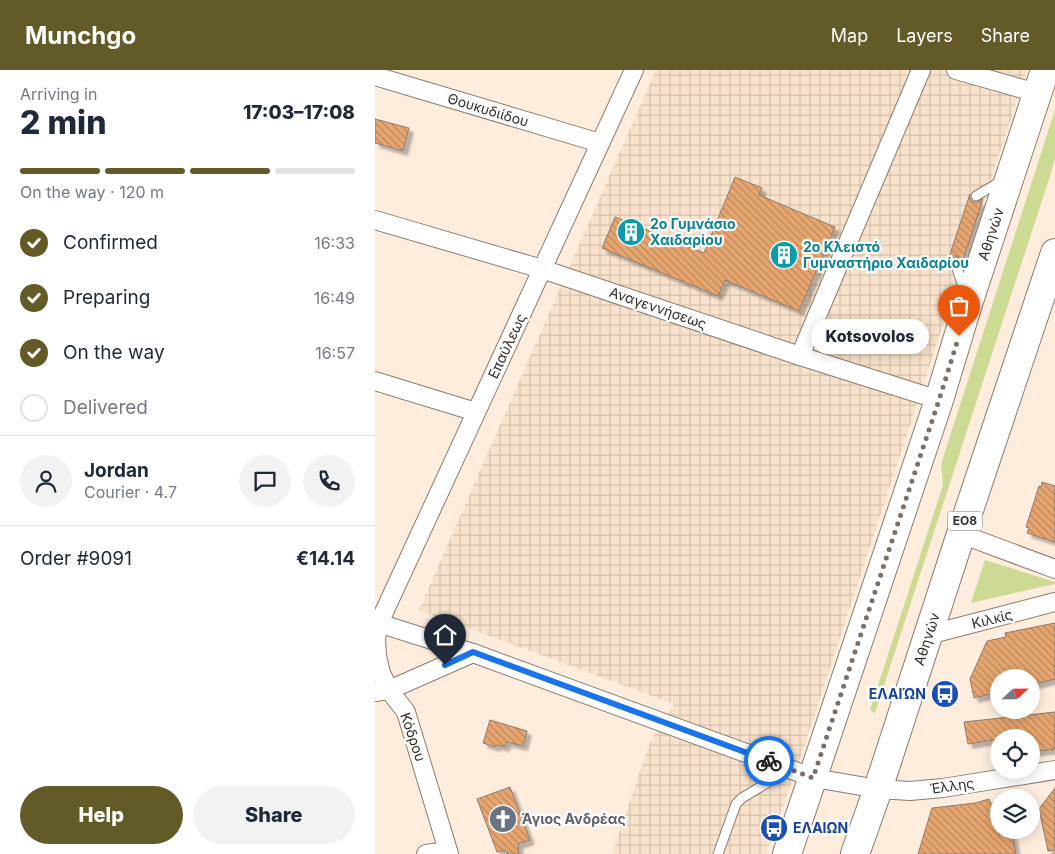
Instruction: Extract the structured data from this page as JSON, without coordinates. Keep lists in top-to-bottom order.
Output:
{
  "streets": {
    "highway": ["Αθηνών", "ΕΟ8"],
    "street": [
      "Θουκυδιίδου",
      "Αναγεννήσεως",
      "Επαύλεως",
      "Κιλκίς",
      "Κόδρου",
      "Έλλης"
    ]
  },
  "crossings": [
    ["Θουκυδιίδου", "Επαύλεως"],
    ["Αθηνών", "Αναγεννήσεως"],
    ["Αθηνών", "Κιλκίς"],
    ["Αθηνών", "Έλλης"],
    ["Αναγεννήσεως", "Επαύλεως"],
    ["Επαύλεως", "Κόδρου"],
    ["Επαύλεως", "Έλλης"],
    ["Κόδρου", "Έλλης"]
  ],
  "places": {
    "building": ["2ο Γυμνάσιο Χαιδαρίου", "2ο Κλειστό Γυμναστήριο Χαιδαρίου"],
    "other": ["Kotsovolos"],
    "bus stop": ["ΕΛΑΙΏΝ", "ΕΛΑΙΩΝ"],
    "church": ["Άγιος Ανδρέας"]
  },
  "north": "right",
  "page": {
    "header": "Munchgo",
    "nav": ["Map", "Layers", "Share"],
    "heading": ["2 min", "Arriving in", "17:03–17:08"],
    "panel": [
      "Jordan",
      "Courier · 4.7",
      "Order #9091",
      "€14.14"
    ],
    "bar": "On the way · 120 m",
    "list": [
      ["Confirmed", "16:33"],
      ["Preparing", "16:49"],
      ["On the way", "16:57"],
      "Delivered"
    ],
    "bubble": "Kotsovolos",
    "buttons": ["Help", "Share"]
  }
}
